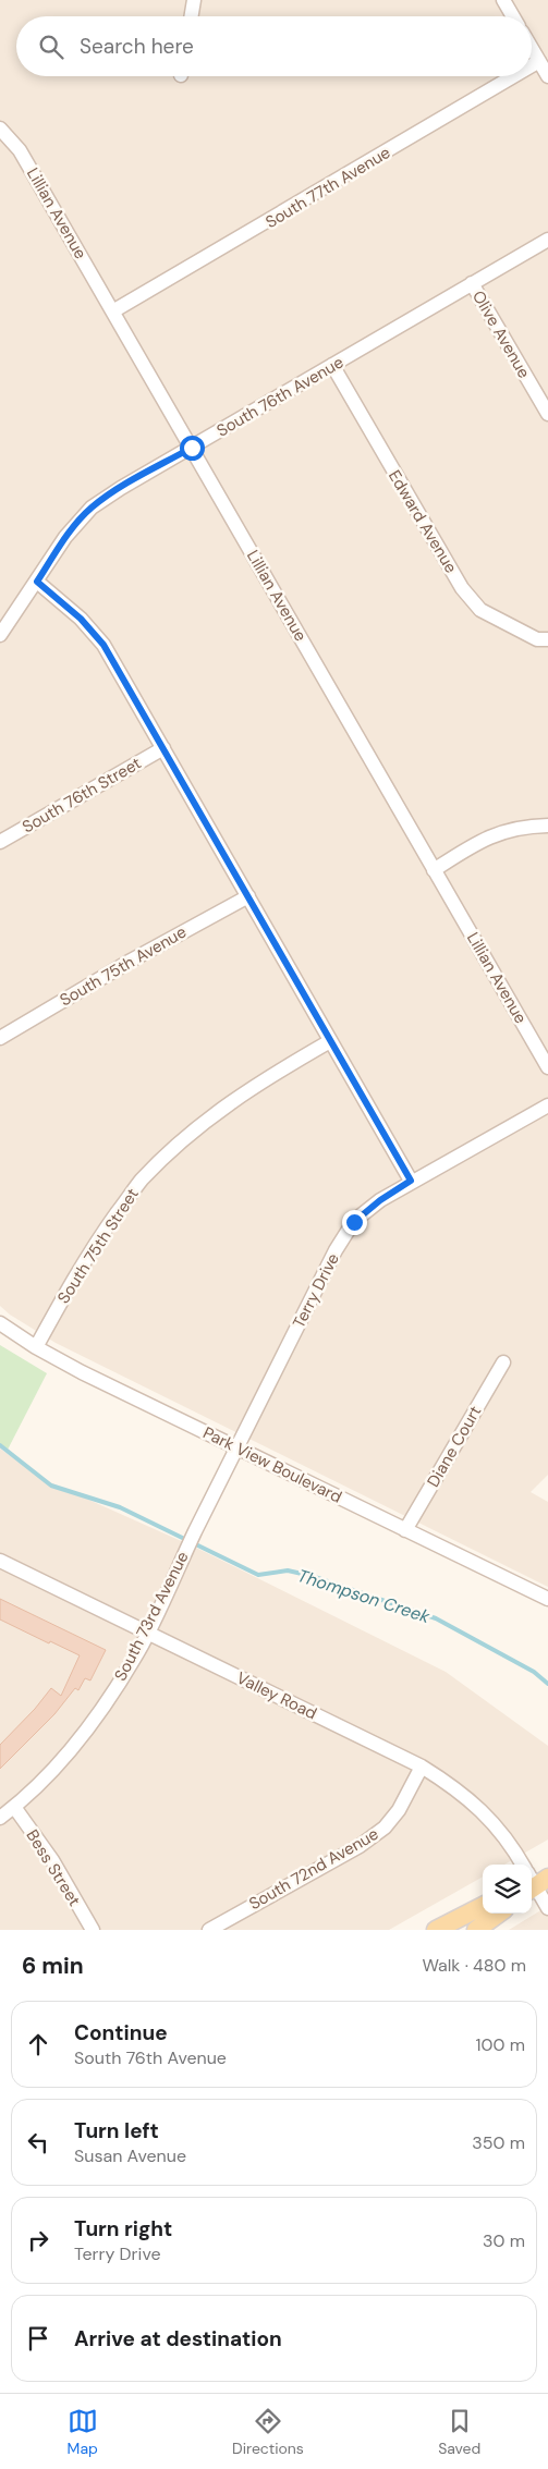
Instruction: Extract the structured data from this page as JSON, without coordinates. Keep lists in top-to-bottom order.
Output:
{
  "streets": {
    "street": [
      "South 77th Avenue",
      "Lillian Avenue",
      "Olive Avenue",
      "South 76th Avenue",
      "Edward Avenue",
      "South 76th Street",
      "South 75th Avenue",
      "South 75th Street",
      "Terry Drive",
      "Diane Court",
      "Park View Boulevard",
      "South 73rd Avenue",
      "Valley Road",
      "Bess Street",
      "South 72nd Avenue"
    ]
  },
  "crossings": [
    ["South 77th Avenue", "Lillian Avenue"],
    ["Lillian Avenue", "South 76th Avenue"],
    ["Olive Avenue", "South 76th Avenue"],
    ["South 76th Avenue", "Edward Avenue"],
    ["South 75th Street", "Park View Boulevard"],
    ["Terry Drive", "Park View Boulevard"],
    ["Terry Drive", "South 73rd Avenue"],
    ["Diane Court", "Park View Boulevard"],
    ["Park View Boulevard", "South 73rd Avenue"],
    ["South 73rd Avenue", "Valley Road"],
    ["South 73rd Avenue", "Bess Street"],
    ["Valley Road", "South 72nd Avenue"]
  ],
  "water": ["Thompson Creek"],
  "page": {
    "search": "Search here",
    "heading": ["6 min", "Walk · 480 m"],
    "list": [
      ["Continue", "South 76th Avenue", "100 m"],
      ["Turn left", "Susan Avenue", "350 m"],
      ["Turn right", "Terry Drive", "30 m"],
      "Arrive at destination"
    ],
    "nav": ["Map", "Directions", "Saved"]
  }
}
